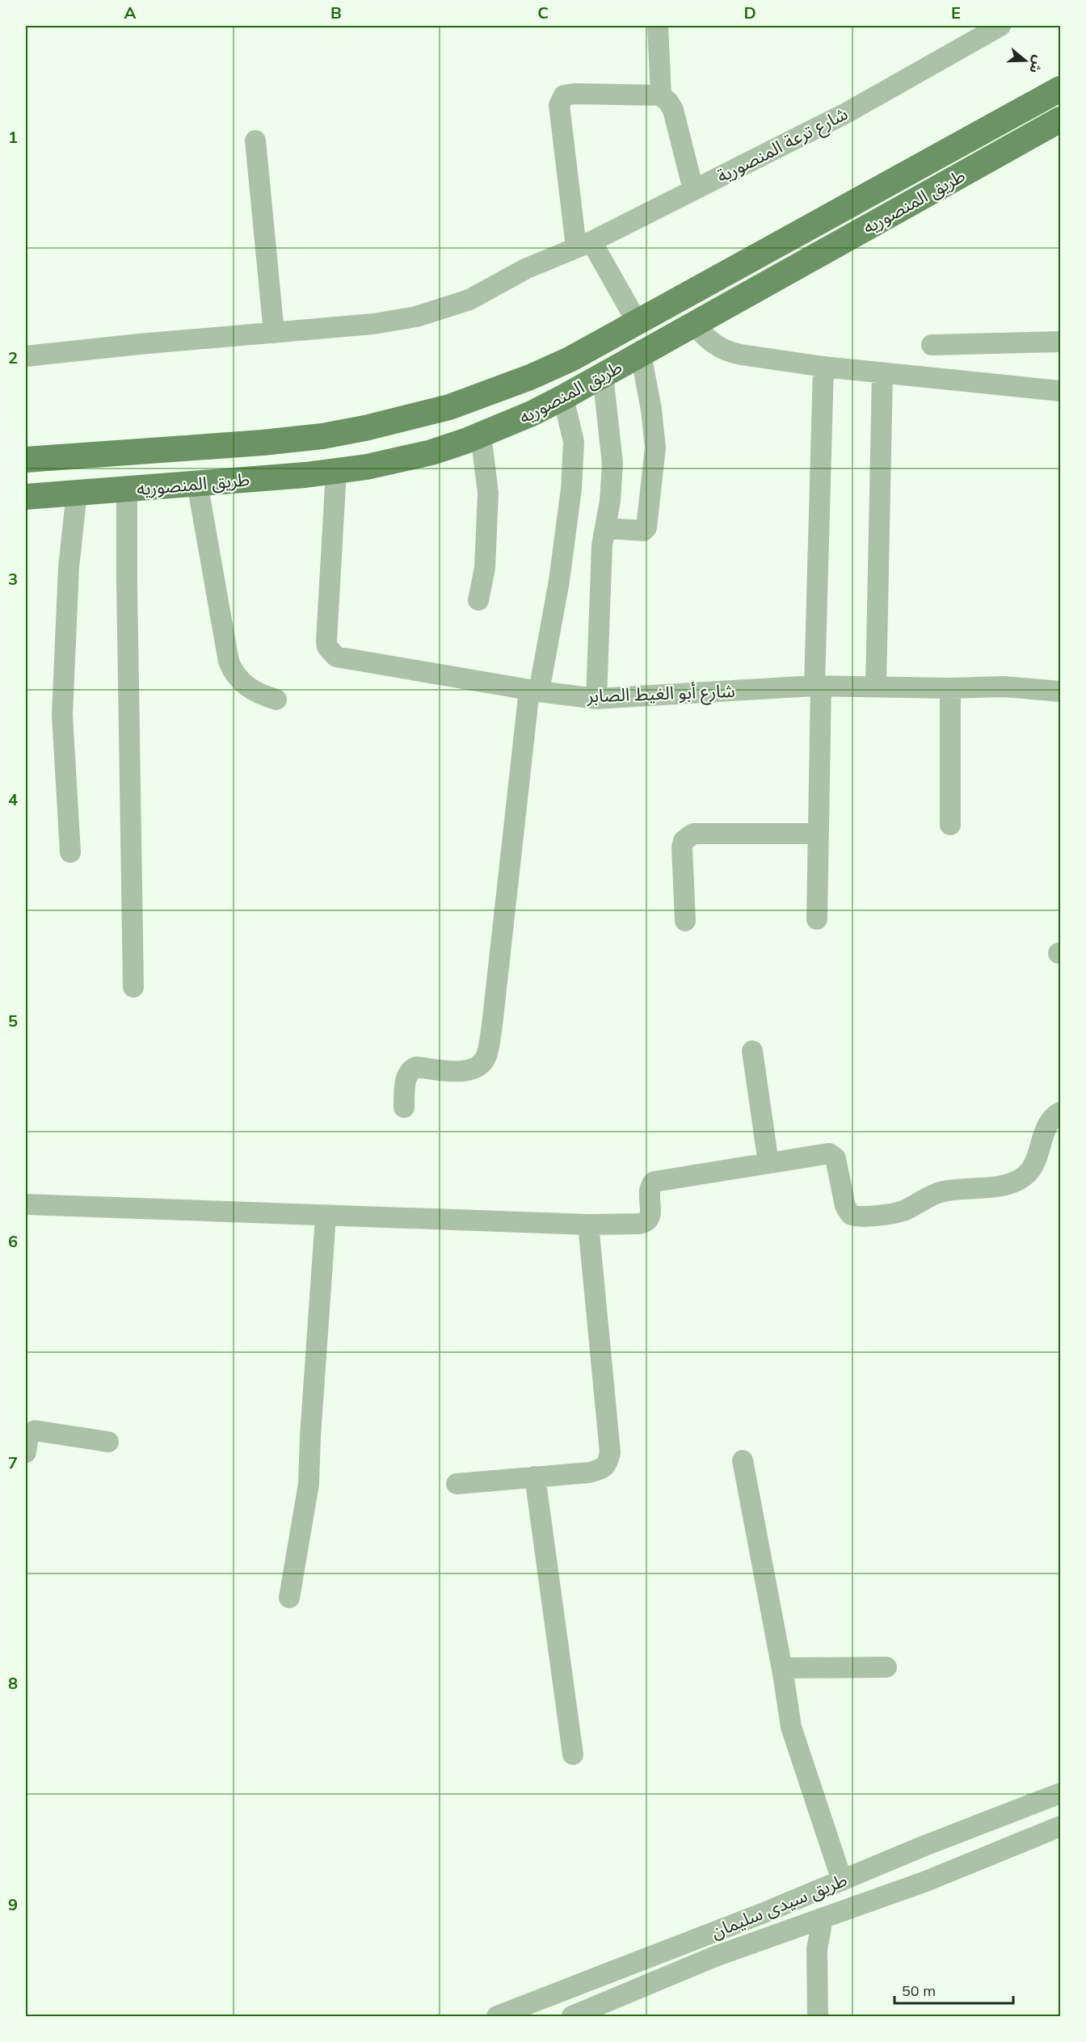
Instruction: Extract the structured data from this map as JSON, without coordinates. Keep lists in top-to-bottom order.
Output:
{
  "streets": {
    "main road": ["طريق المنصوريه"],
    "street": ["شارع ترعة المنصورية", "شارع أبو الغيط الصابر", "طريق سيدى سليمان"]
  },
  "crossings": [
    ["طريق المنصوريه", "شارع أبو الغيط الصابر"]
  ],
  "scale_bar": "50 m",
  "north": "right",
  "grid": {
    "columns": [
      "A",
      "B",
      "C",
      "D",
      "E"
    ],
    "rows": [
      "1",
      "2",
      "3",
      "4",
      "5",
      "6",
      "7",
      "8",
      "9"
    ]
  }
}
